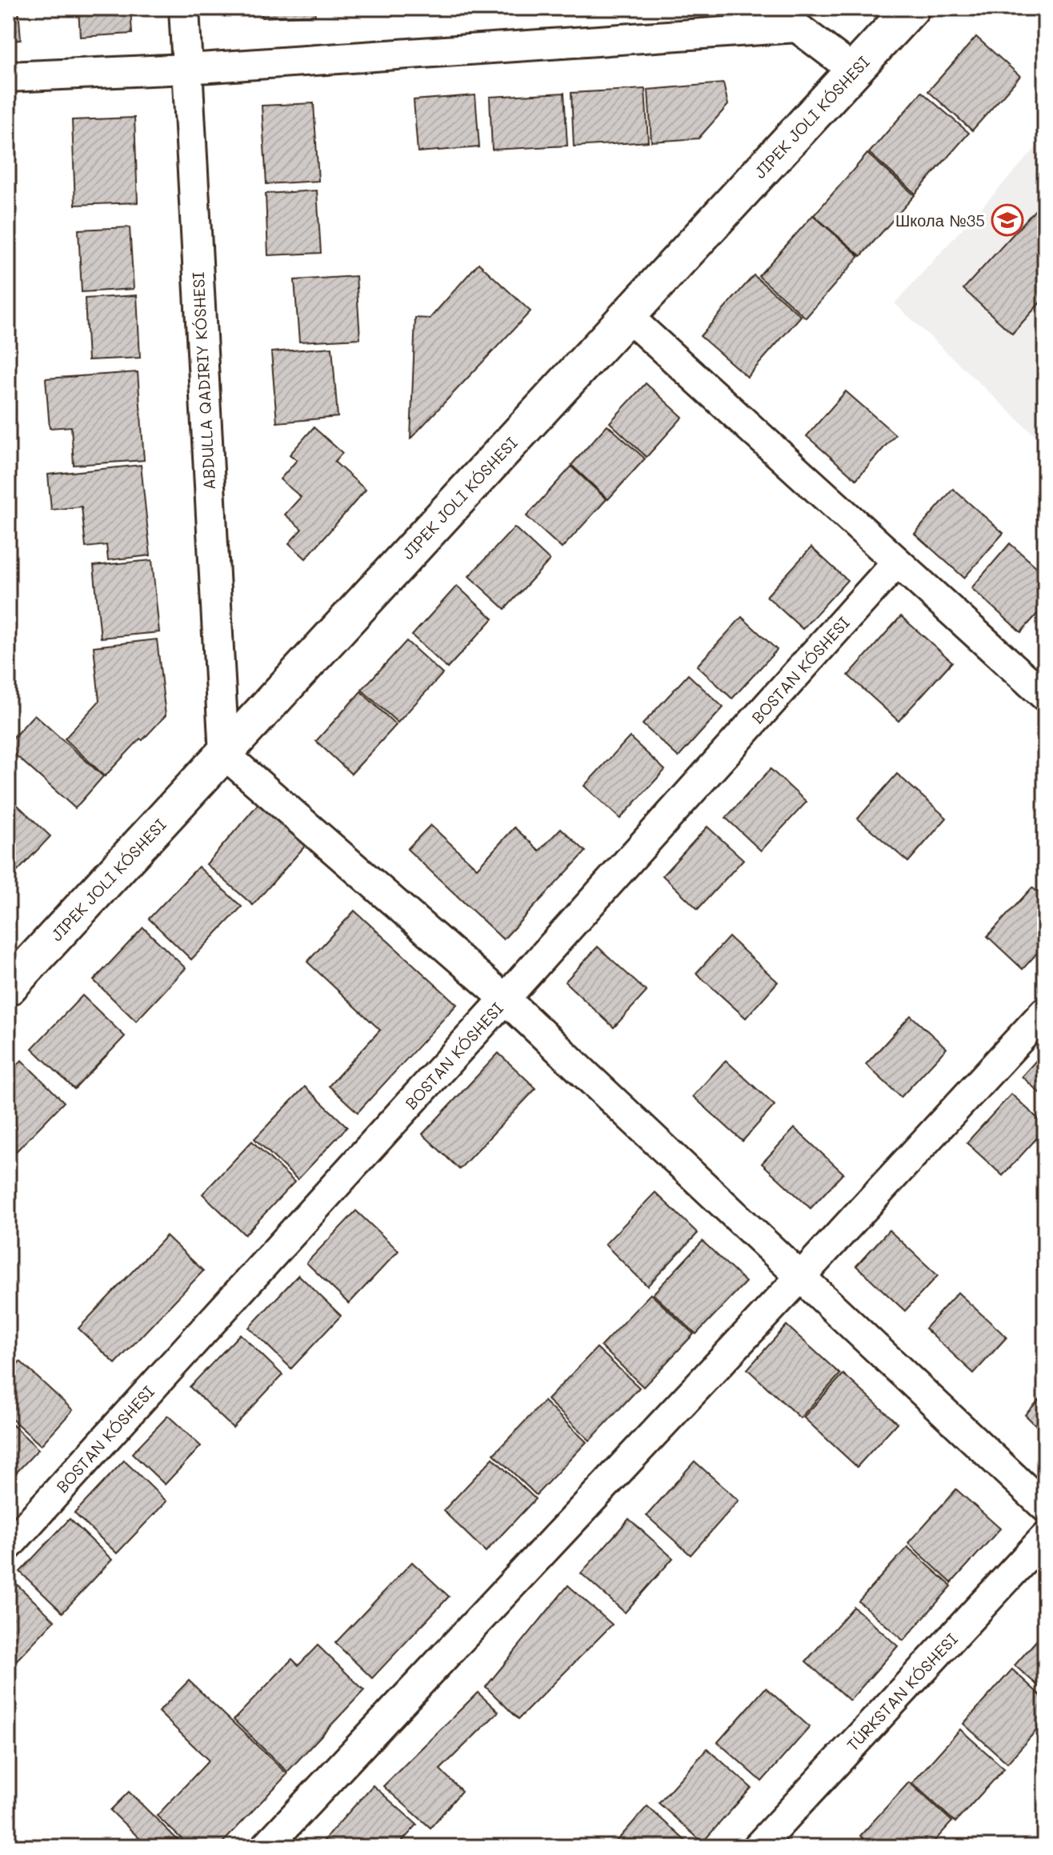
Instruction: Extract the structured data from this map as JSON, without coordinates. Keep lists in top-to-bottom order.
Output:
{
  "streets": {
    "street": ["BOSTAN KÓSHESI", "TÚRKSTAN KÓSHESI"]
  },
  "places": {
    "school or university": ["Школа №35"]
  }
}
